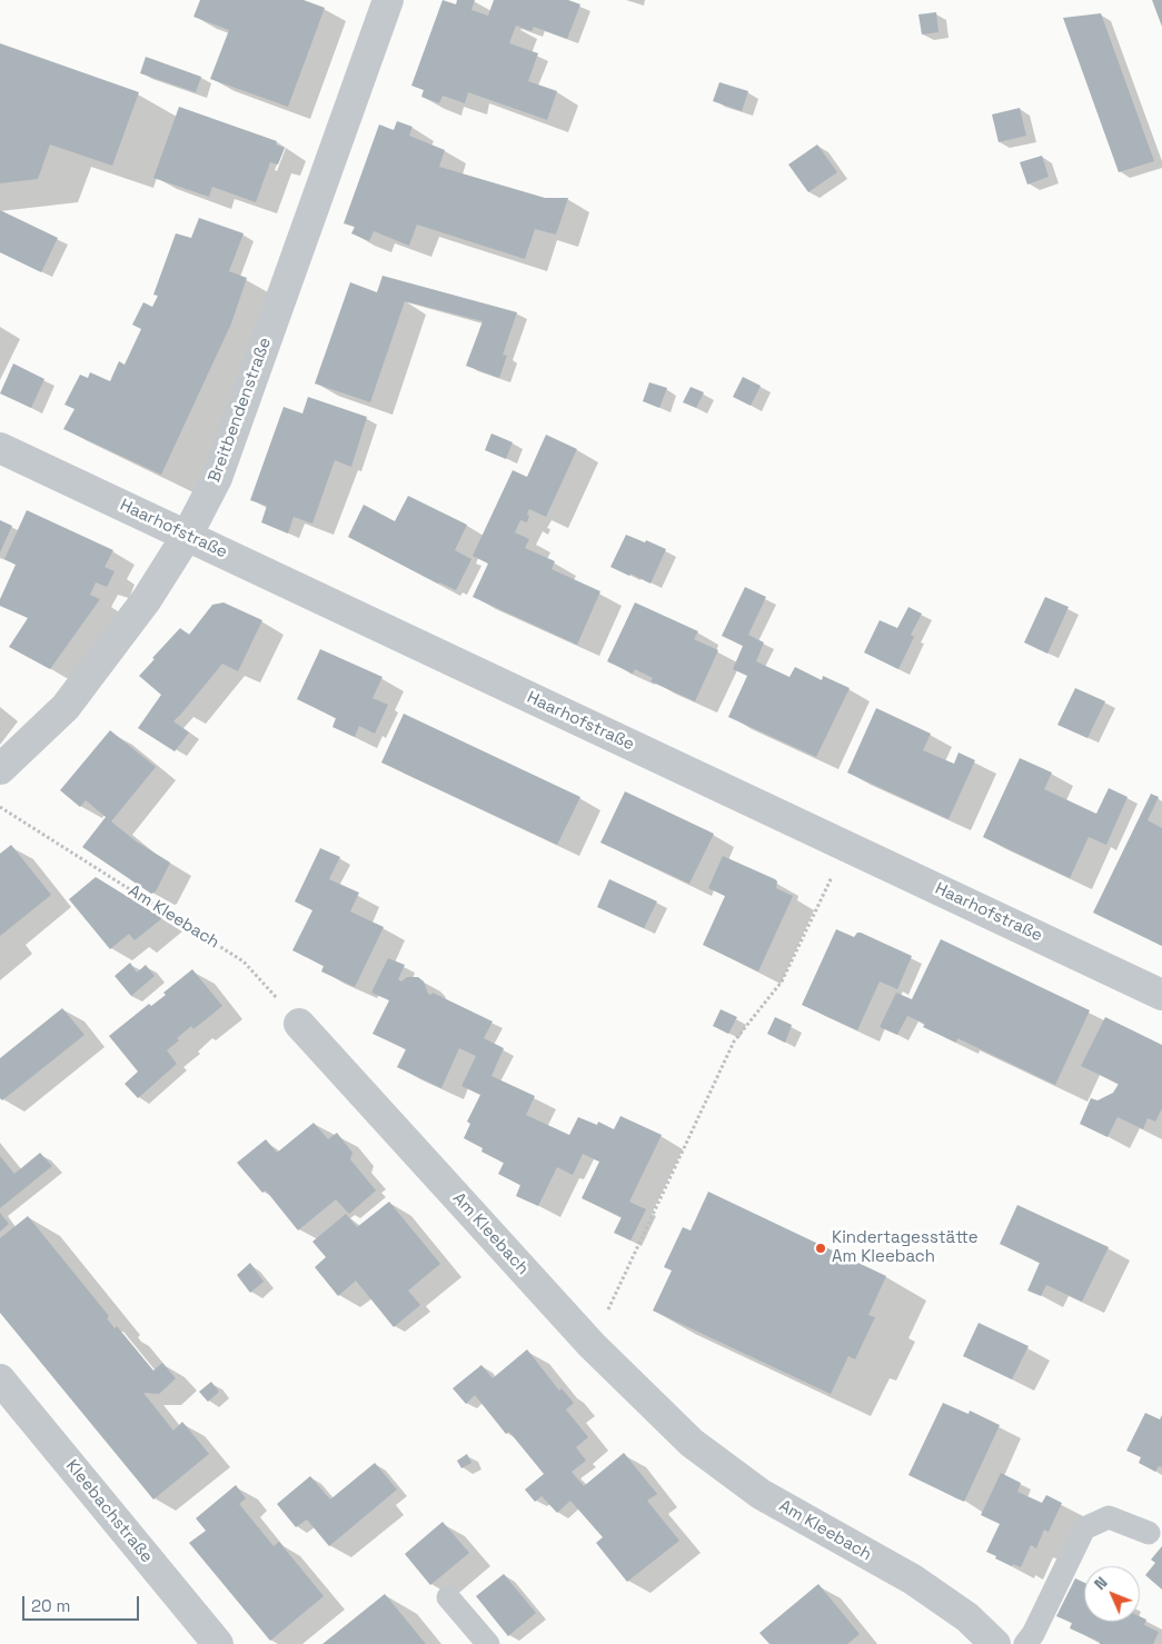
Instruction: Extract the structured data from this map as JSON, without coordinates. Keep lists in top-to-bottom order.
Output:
{
  "streets": {
    "street": [
      "Breitbendenstraße",
      "Haarhofstraße",
      "Am Kleebach",
      "Kleebachstraße"
    ]
  },
  "crossings": [
    ["Breitbendenstraße", "Haarhofstraße"]
  ],
  "places": ["Kindertagesstätte Am Kleebach"],
  "scale_bar": "20 m",
  "north": "top left"
}
